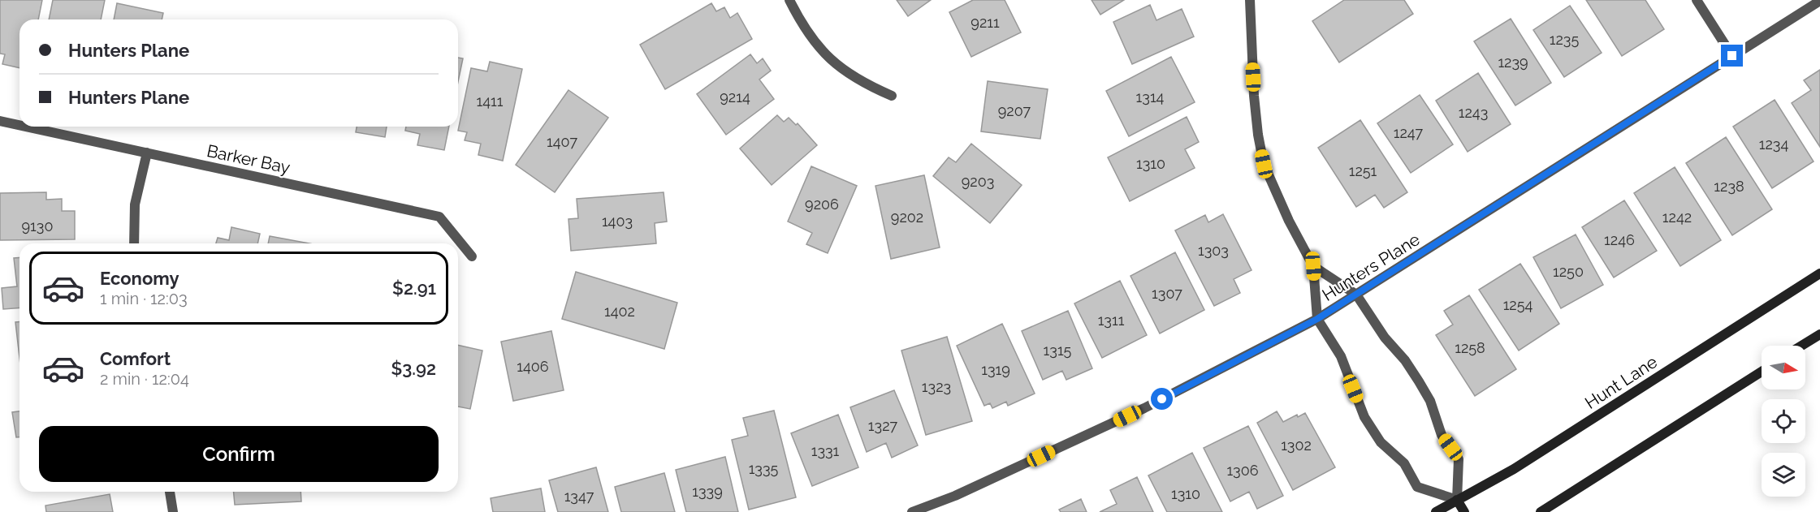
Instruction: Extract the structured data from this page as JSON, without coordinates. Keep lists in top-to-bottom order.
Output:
{
  "streets": {
    "main road": ["Hunt Lane"],
    "street": ["Barker Bay", "Hunters Plane"]
  },
  "house_numbers": [
    "9211",
    "1235",
    "1239",
    "9214",
    "1314",
    "1411",
    "9207",
    "1243",
    "1247",
    "1407",
    "1234",
    "1310",
    "1251",
    "9203",
    "1238",
    "9206",
    "9202",
    "1242",
    "1403",
    "9130",
    "1246",
    "1303",
    "1250",
    "1307",
    "1254",
    "1402",
    "1311",
    "1258",
    "1315",
    "1406",
    "1319",
    "1323",
    "1327",
    "1302",
    "1331",
    "1335",
    "1306",
    "1339",
    "1310",
    "1347"
  ],
  "north": "right",
  "page": {
    "banner": ["Hunters Plane", "Hunters Plane"],
    "list": [
      {
        "name": "Economy",
        "note": "1 min · 12:03",
        "value": "$2.91"
      },
      {
        "name": "Comfort",
        "note": "2 min · 12:04",
        "value": "$3.92"
      }
    ],
    "buttons": "Confirm"
  }
}
